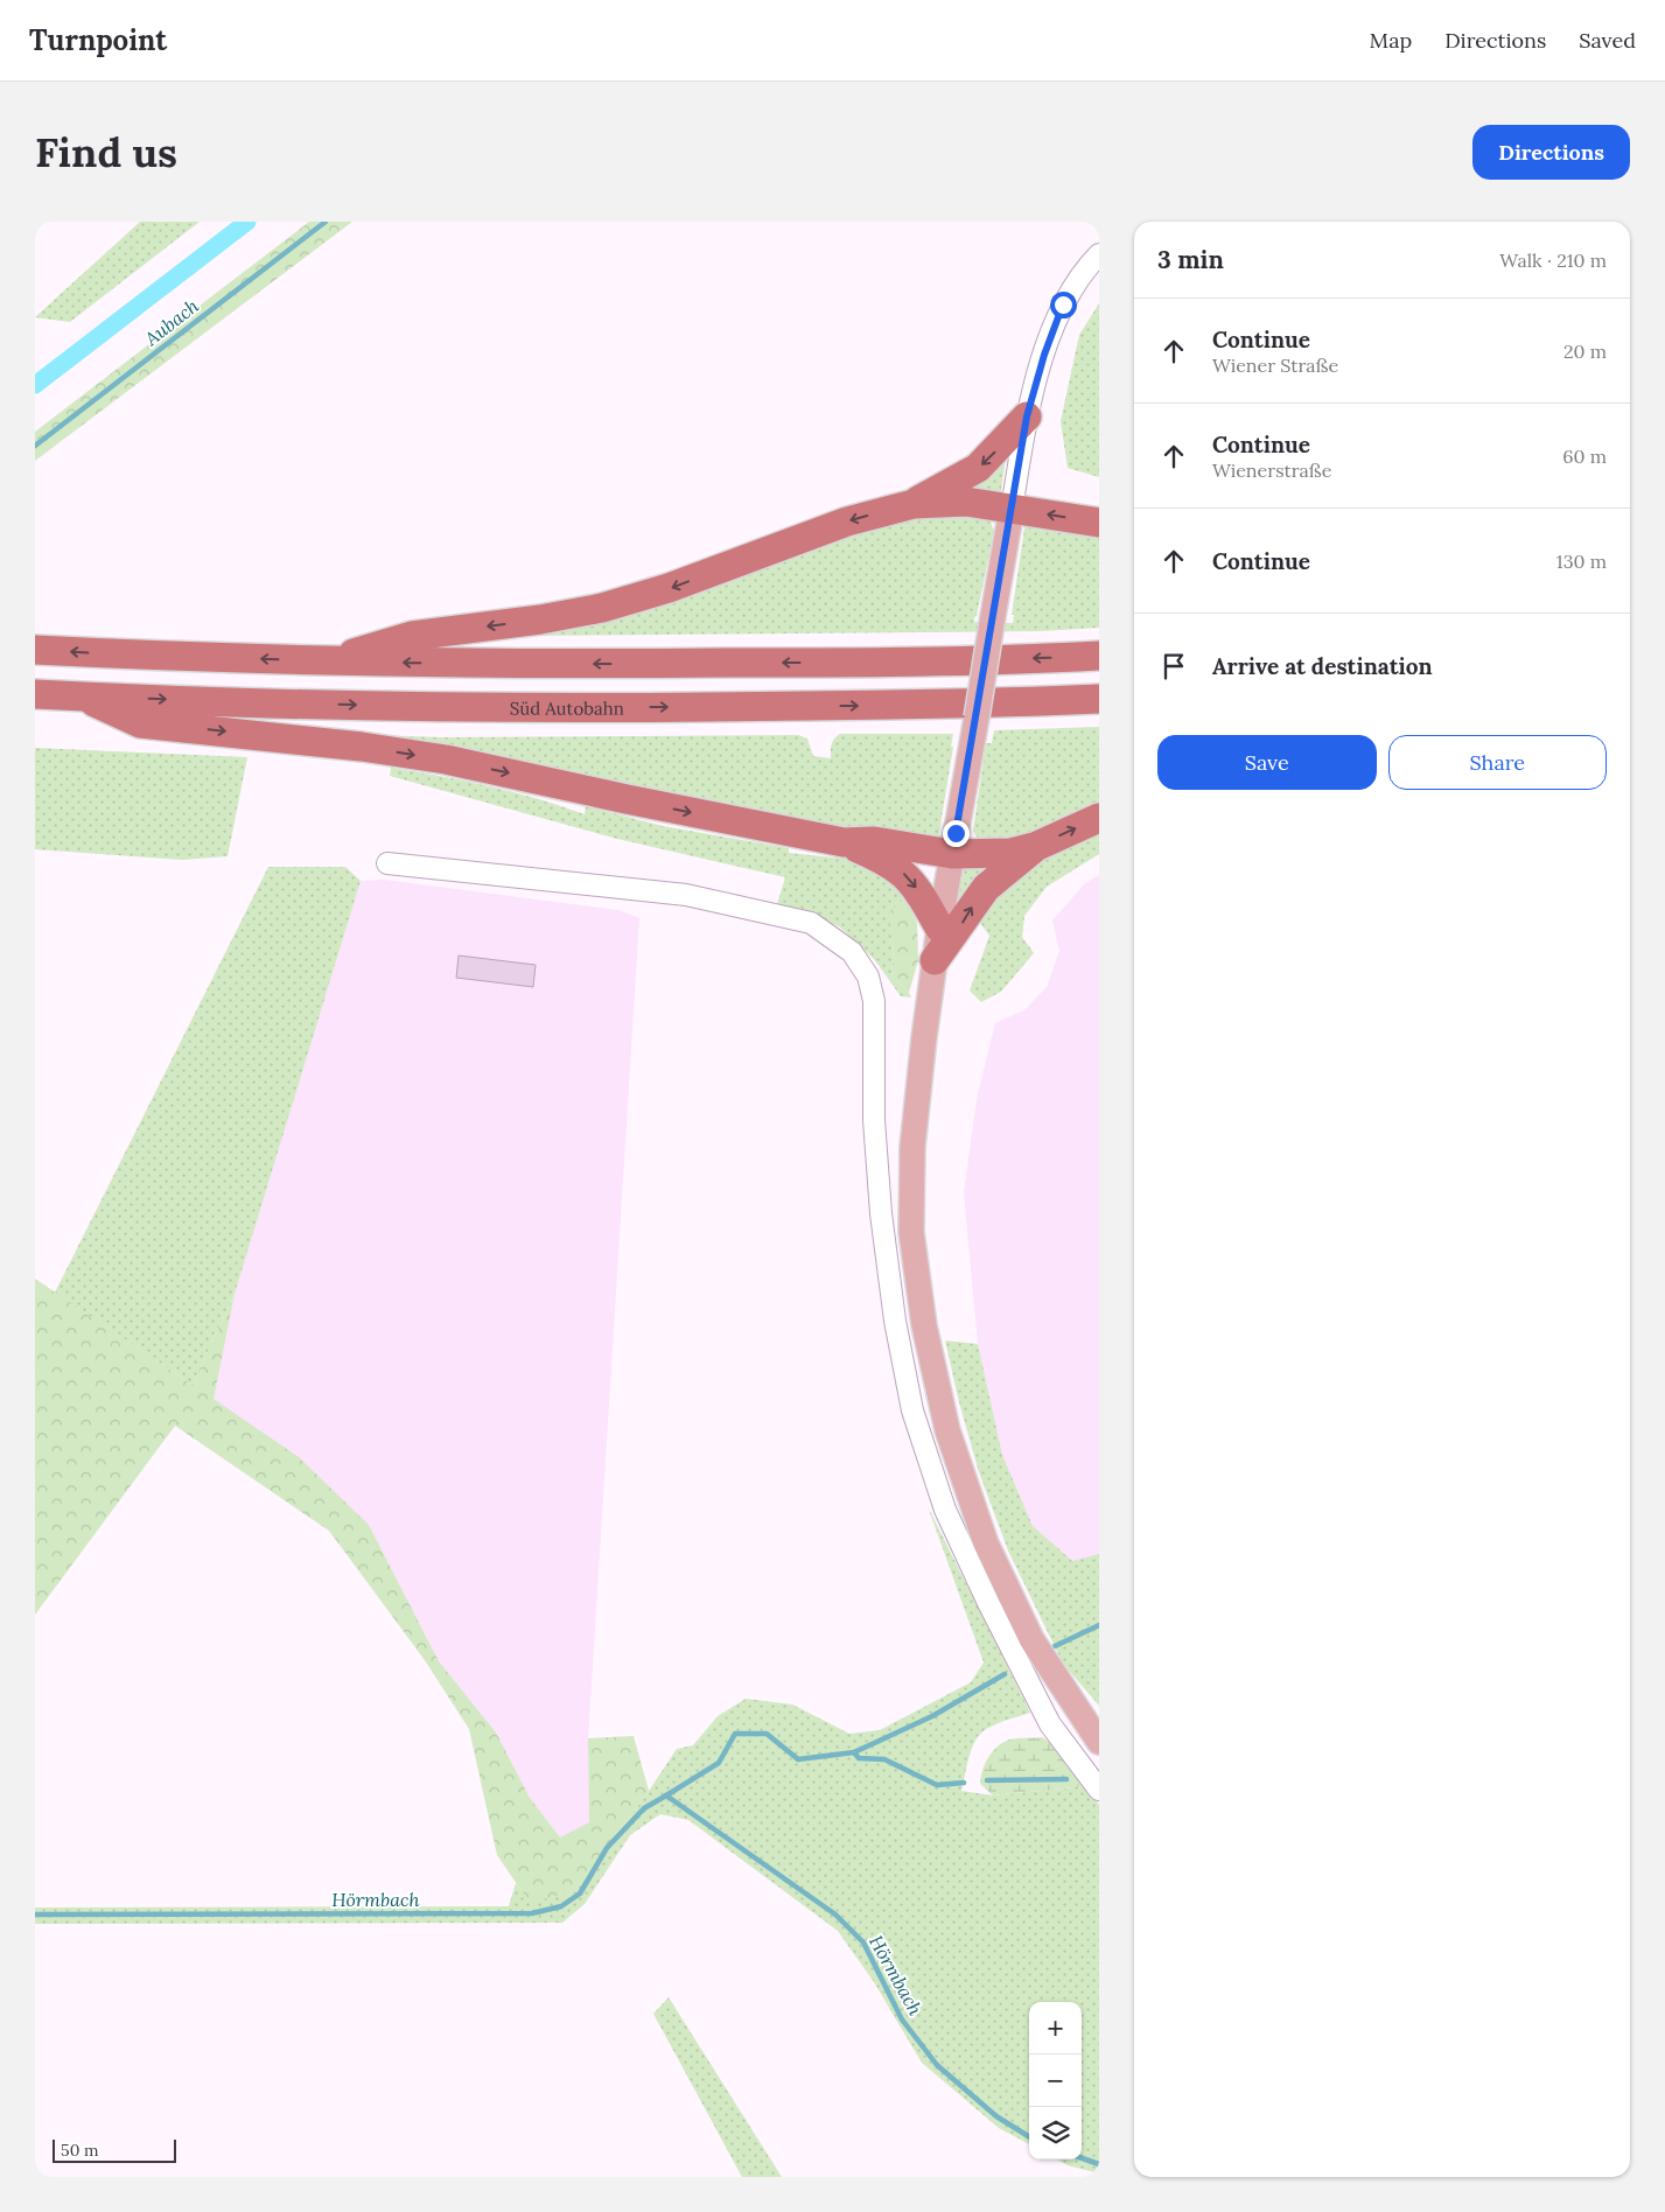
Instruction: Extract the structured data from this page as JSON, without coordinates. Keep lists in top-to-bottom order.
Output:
{
  "streets": {
    "highway": ["Süd Autobahn"]
  },
  "water": ["Aubach", "Hörmbach"],
  "scale_bar": "50 m",
  "page": {
    "header": "Turnpoint",
    "nav": ["Map", "Directions", "Saved"],
    "buttons": [
      "Directions",
      ["Save", "Share"]
    ],
    "title": "Find us",
    "heading": ["3 min", "Walk · 210 m"],
    "list": [
      ["Continue", "Wiener Straße", "20 m"],
      ["Continue", "Wienerstraße", "60 m"],
      ["Continue", "130 m"],
      "Arrive at destination"
    ],
    "map_buttons": ["+", "−"],
    "scale": "50 m"
  }
}
